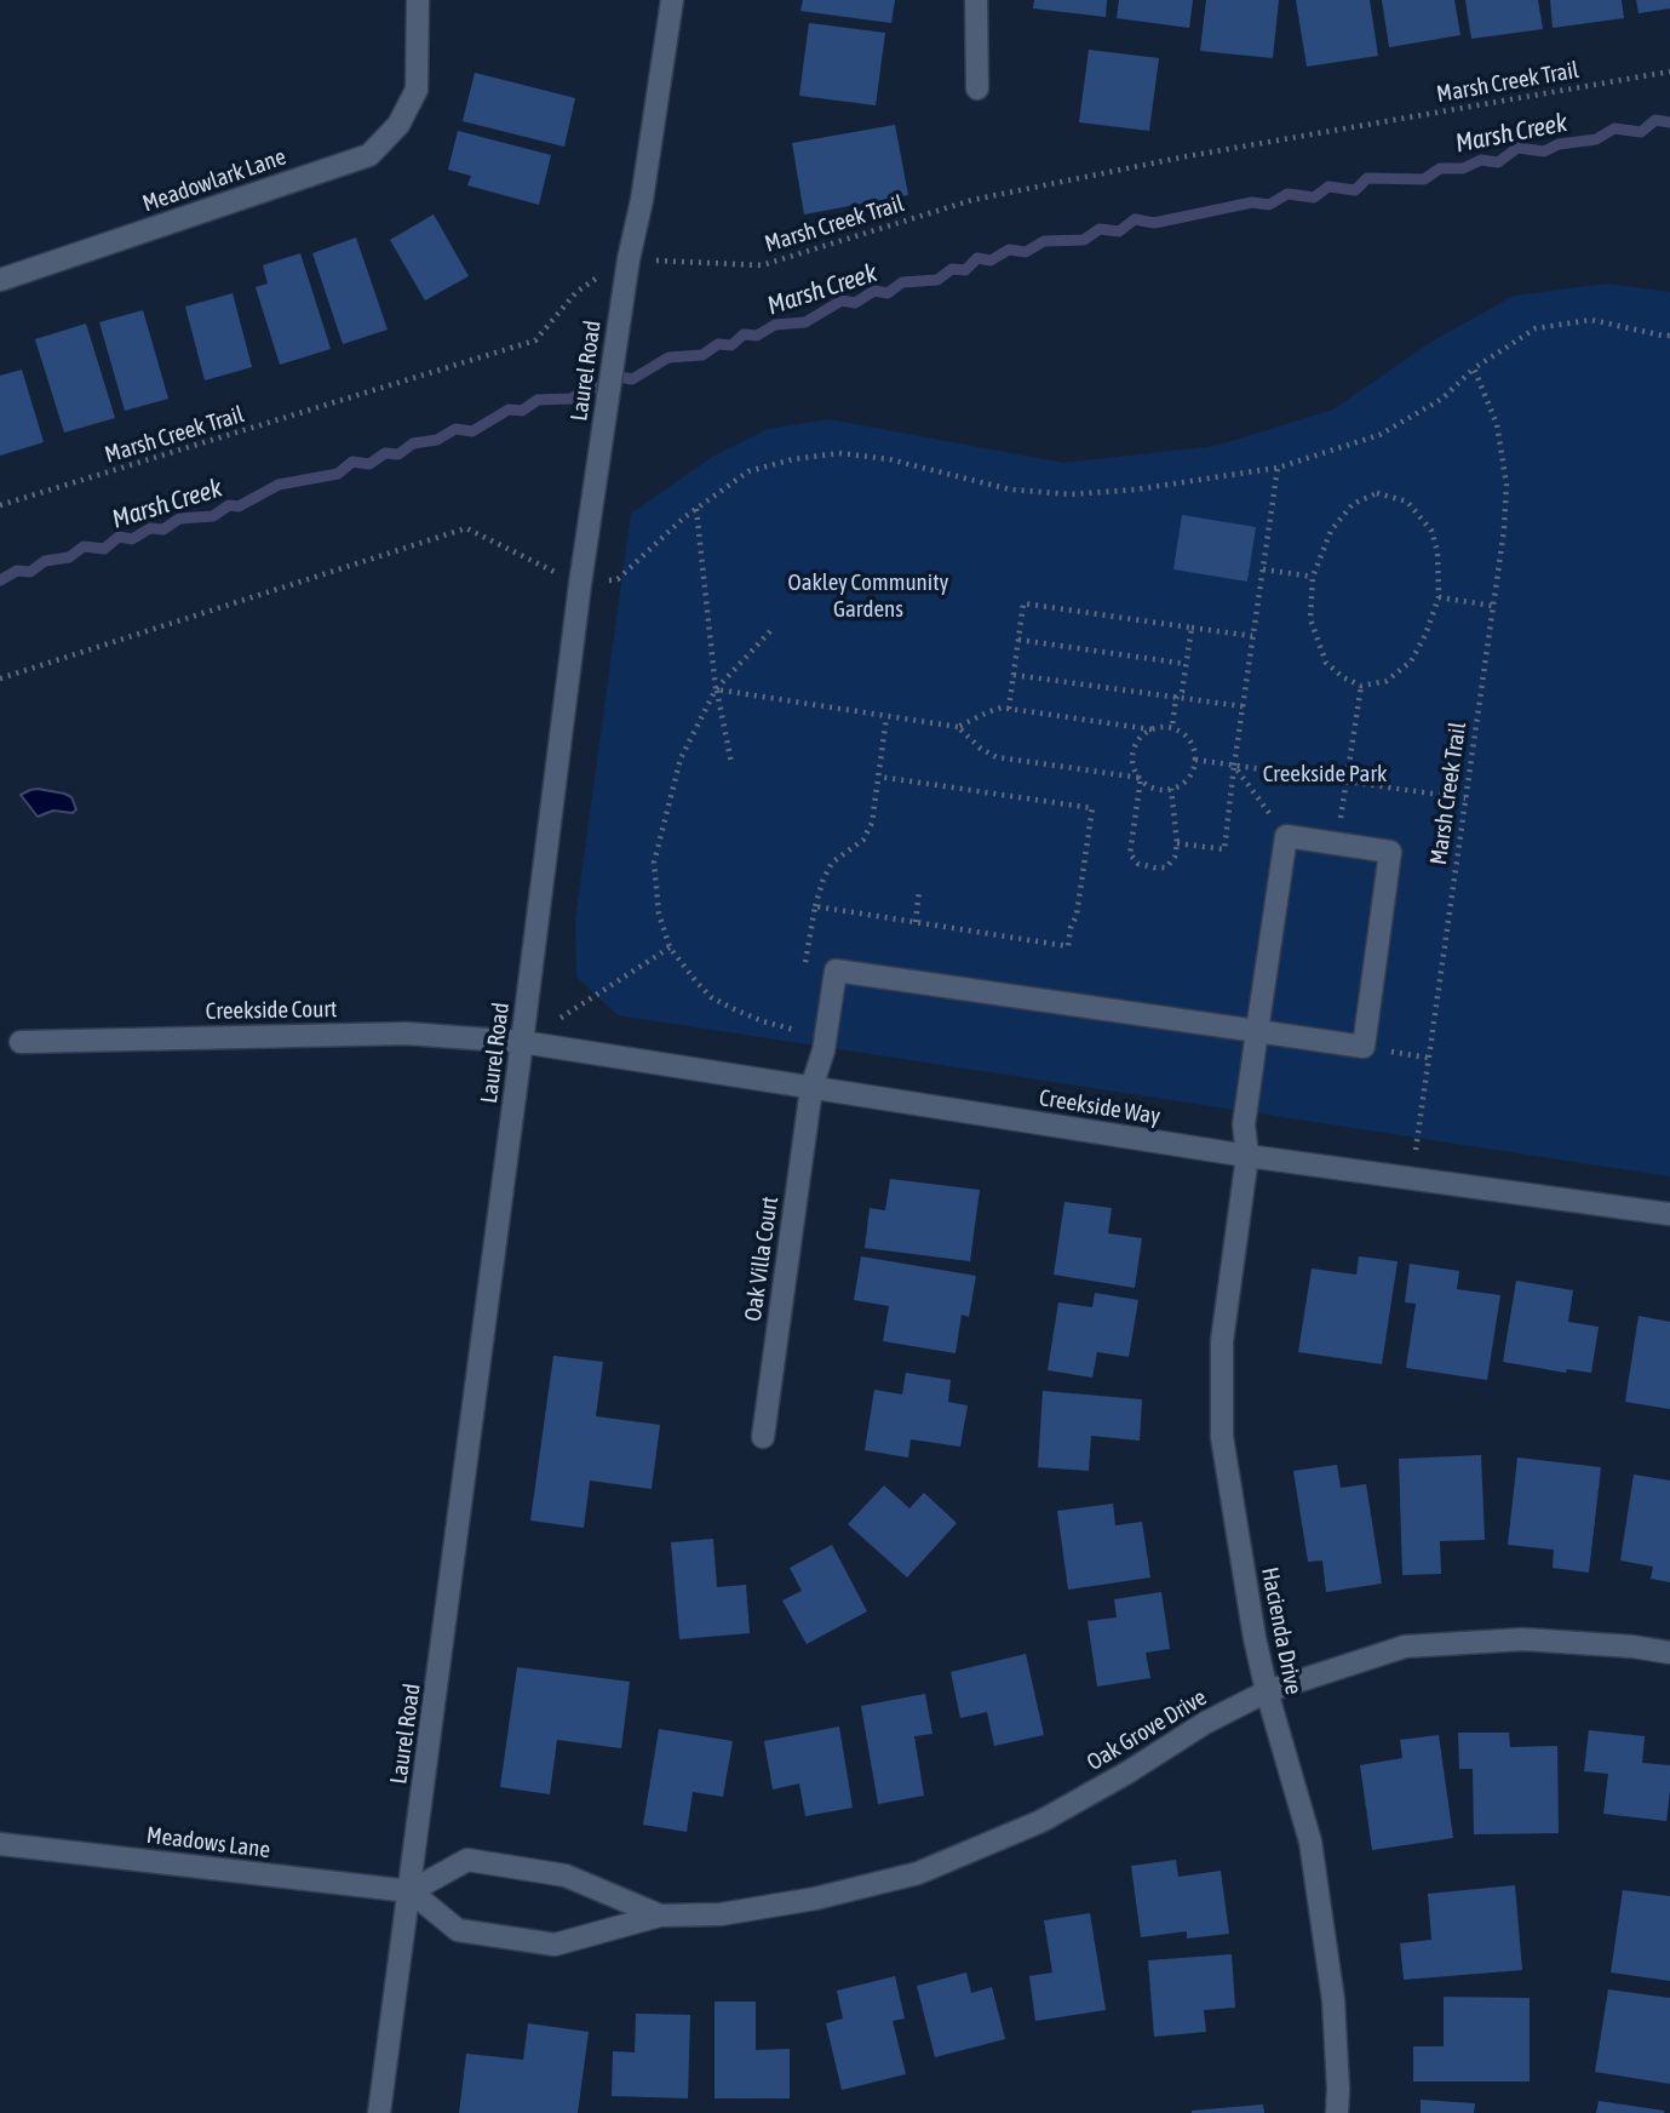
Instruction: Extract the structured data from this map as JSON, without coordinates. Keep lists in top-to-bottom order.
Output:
{
  "streets": {
    "street": [
      "Meadowlark Lane",
      "Laurel Road",
      "Creekside Court",
      "Creekside Way",
      "Oak Villa Court",
      "Hacienda Drive",
      "Oak Grove Drive",
      "Meadows Lane"
    ],
    "path": ["Marsh Creek Trail"]
  },
  "crossings": [
    ["Marsh Creek Trail", "Laurel Road"],
    ["Marsh Creek Trail", "Creekside Way"],
    ["Laurel Road", "Creekside Court"],
    ["Laurel Road", "Creekside Way"],
    ["Laurel Road", "Oak Grove Drive"],
    ["Laurel Road", "Meadows Lane"],
    ["Creekside Court", "Creekside Way"],
    ["Creekside Way", "Oak Villa Court"],
    ["Creekside Way", "Hacienda Drive"],
    ["Oak Villa Court", "Hacienda Drive"],
    ["Hacienda Drive", "Oak Grove Drive"],
    ["Oak Grove Drive", "Meadows Lane"]
  ],
  "water": ["Marsh Creek"],
  "parks": ["Oakley Community Gardens", "Creekside Park"]
}
